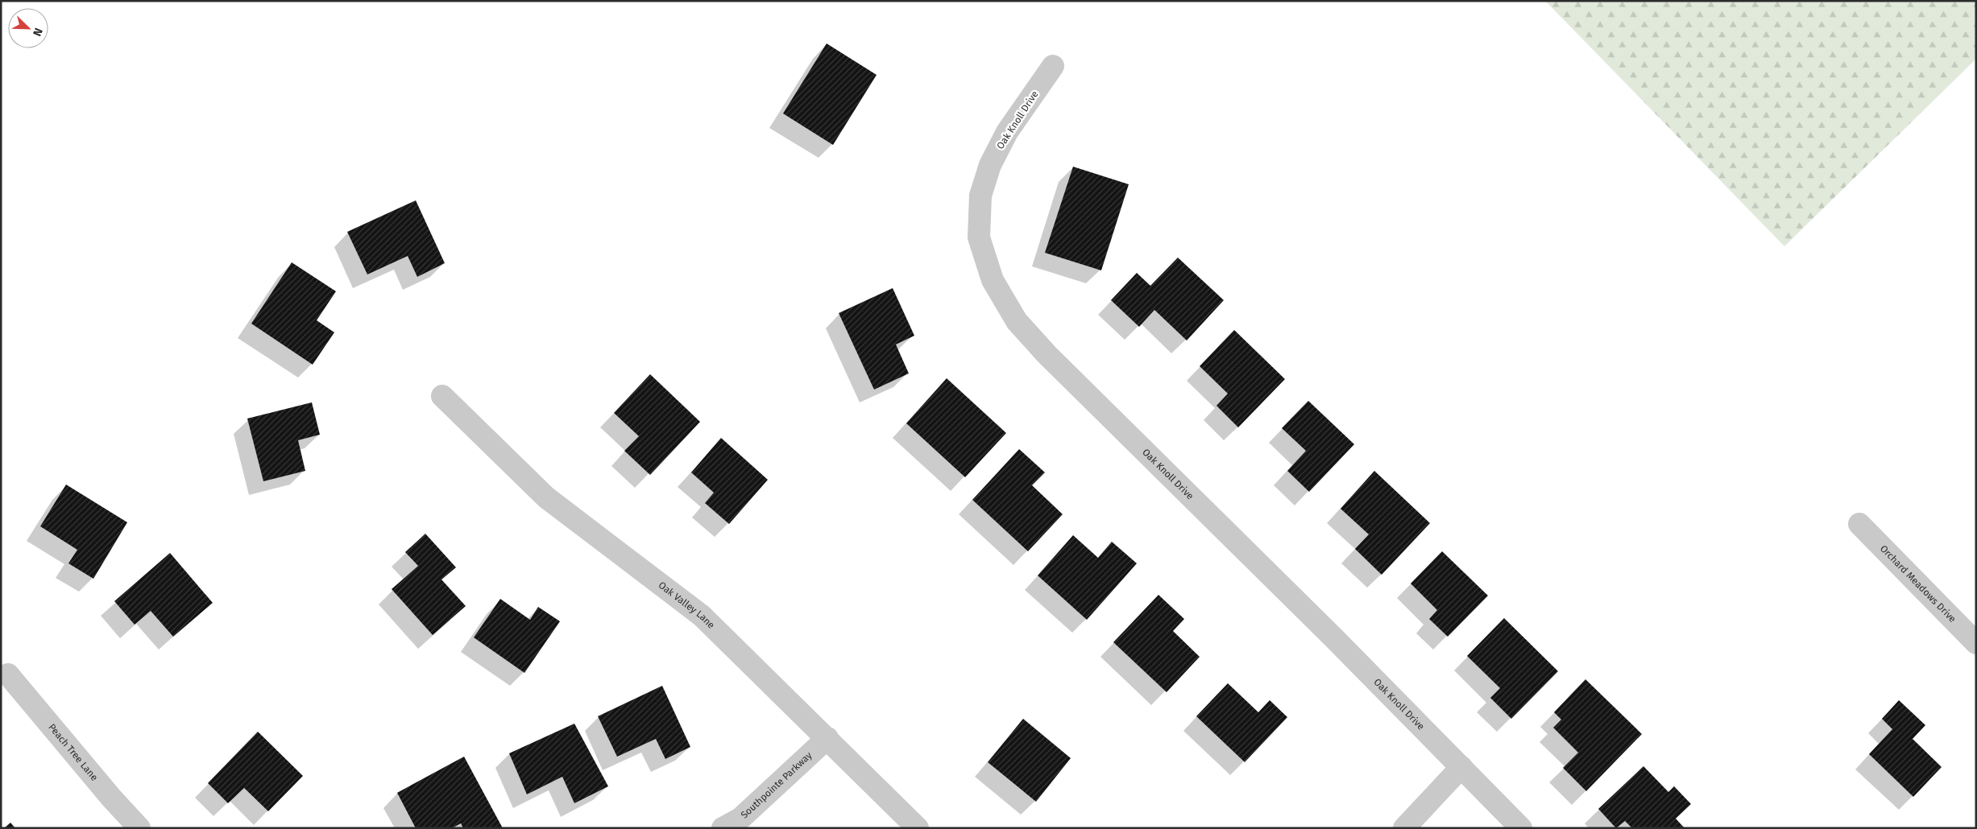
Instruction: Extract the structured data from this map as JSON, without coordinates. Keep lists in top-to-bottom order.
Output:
{
  "streets": {
    "street": [
      "Oak Knoll Drive",
      "Orchard Meadows Drive",
      "Oak Valley Lane",
      "Peach Tree Lane",
      "Southpointe Parkway"
    ]
  },
  "crossings": [
    ["Oak Valley Lane", "Southpointe Parkway"]
  ],
  "north": "bottom right"
}
